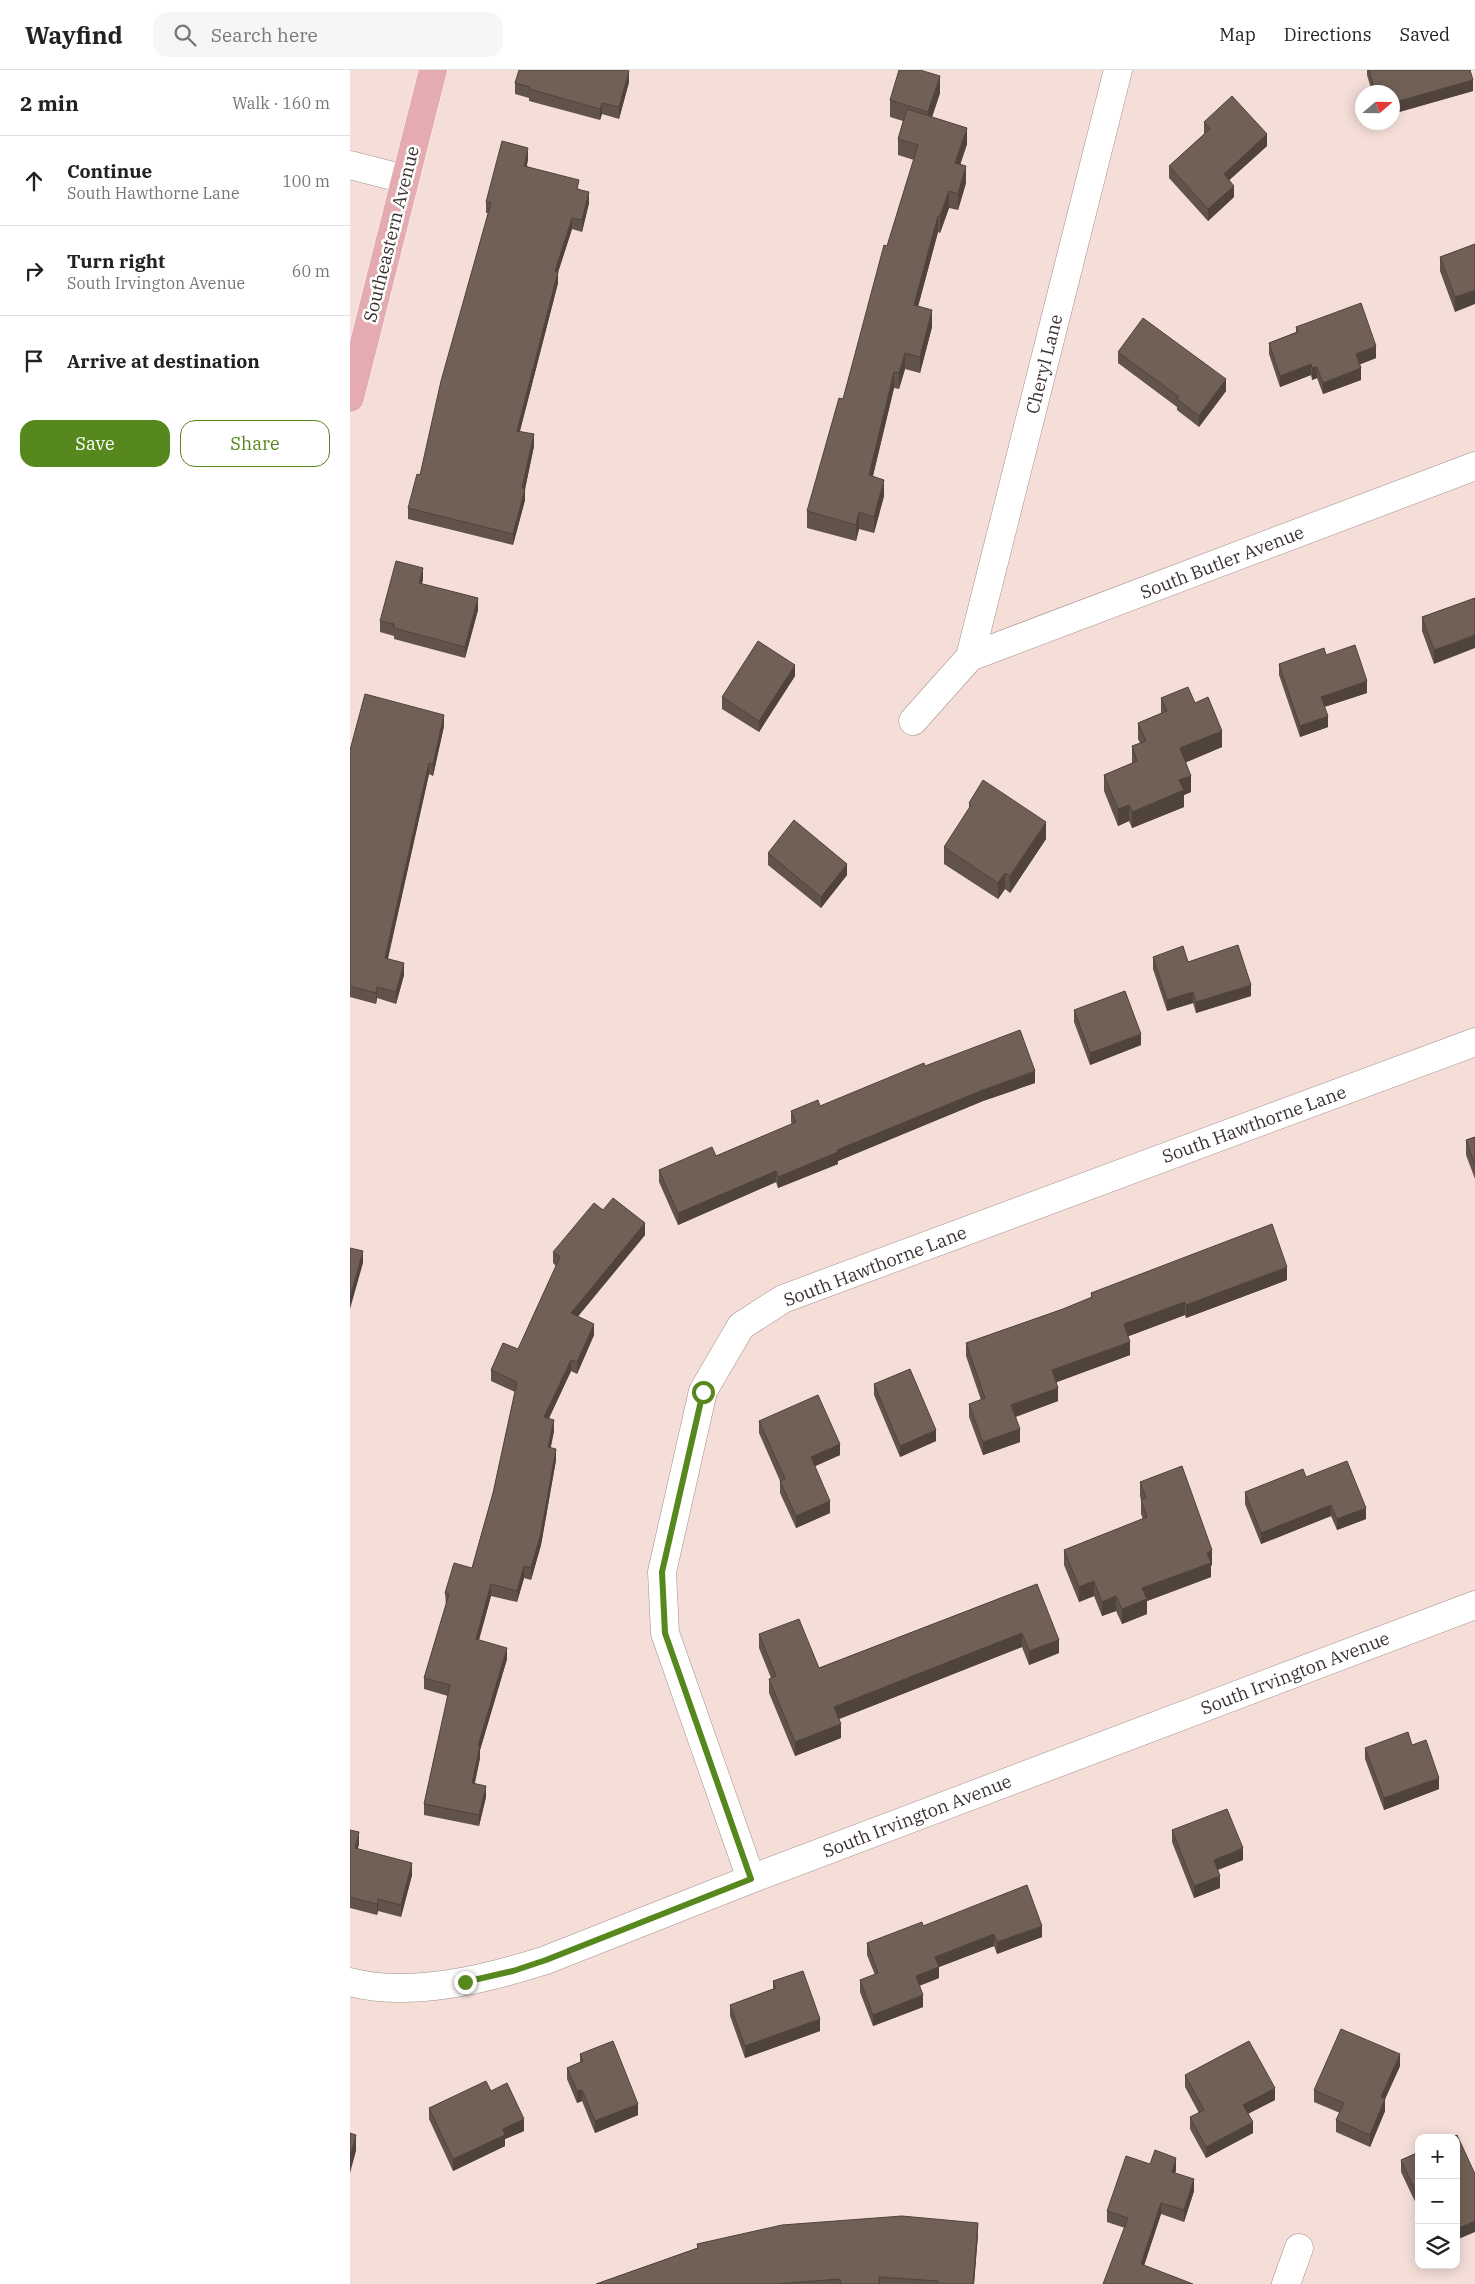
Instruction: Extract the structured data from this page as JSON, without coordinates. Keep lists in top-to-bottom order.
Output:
{
  "streets": {
    "main road": ["Southeastern Avenue"],
    "street": [
      "Cheryl Lane",
      "South Butler Avenue",
      "South Hawthorne Lane",
      "South Irvington Avenue"
    ]
  },
  "crossings": [
    ["Cheryl Lane", "South Butler Avenue"],
    ["South Hawthorne Lane", "South Irvington Avenue"]
  ],
  "north": "right",
  "page": {
    "header": "Wayfind",
    "search": "Search here",
    "nav": ["Map", "Directions", "Saved"],
    "heading": ["2 min", "Walk · 160 m"],
    "list": [
      ["Continue", "South Hawthorne Lane", "100 m"],
      ["Turn right", "South Irvington Avenue", "60 m"],
      "Arrive at destination"
    ],
    "buttons": ["Save", "Share"],
    "map_buttons": ["+", "−"]
  }
}
